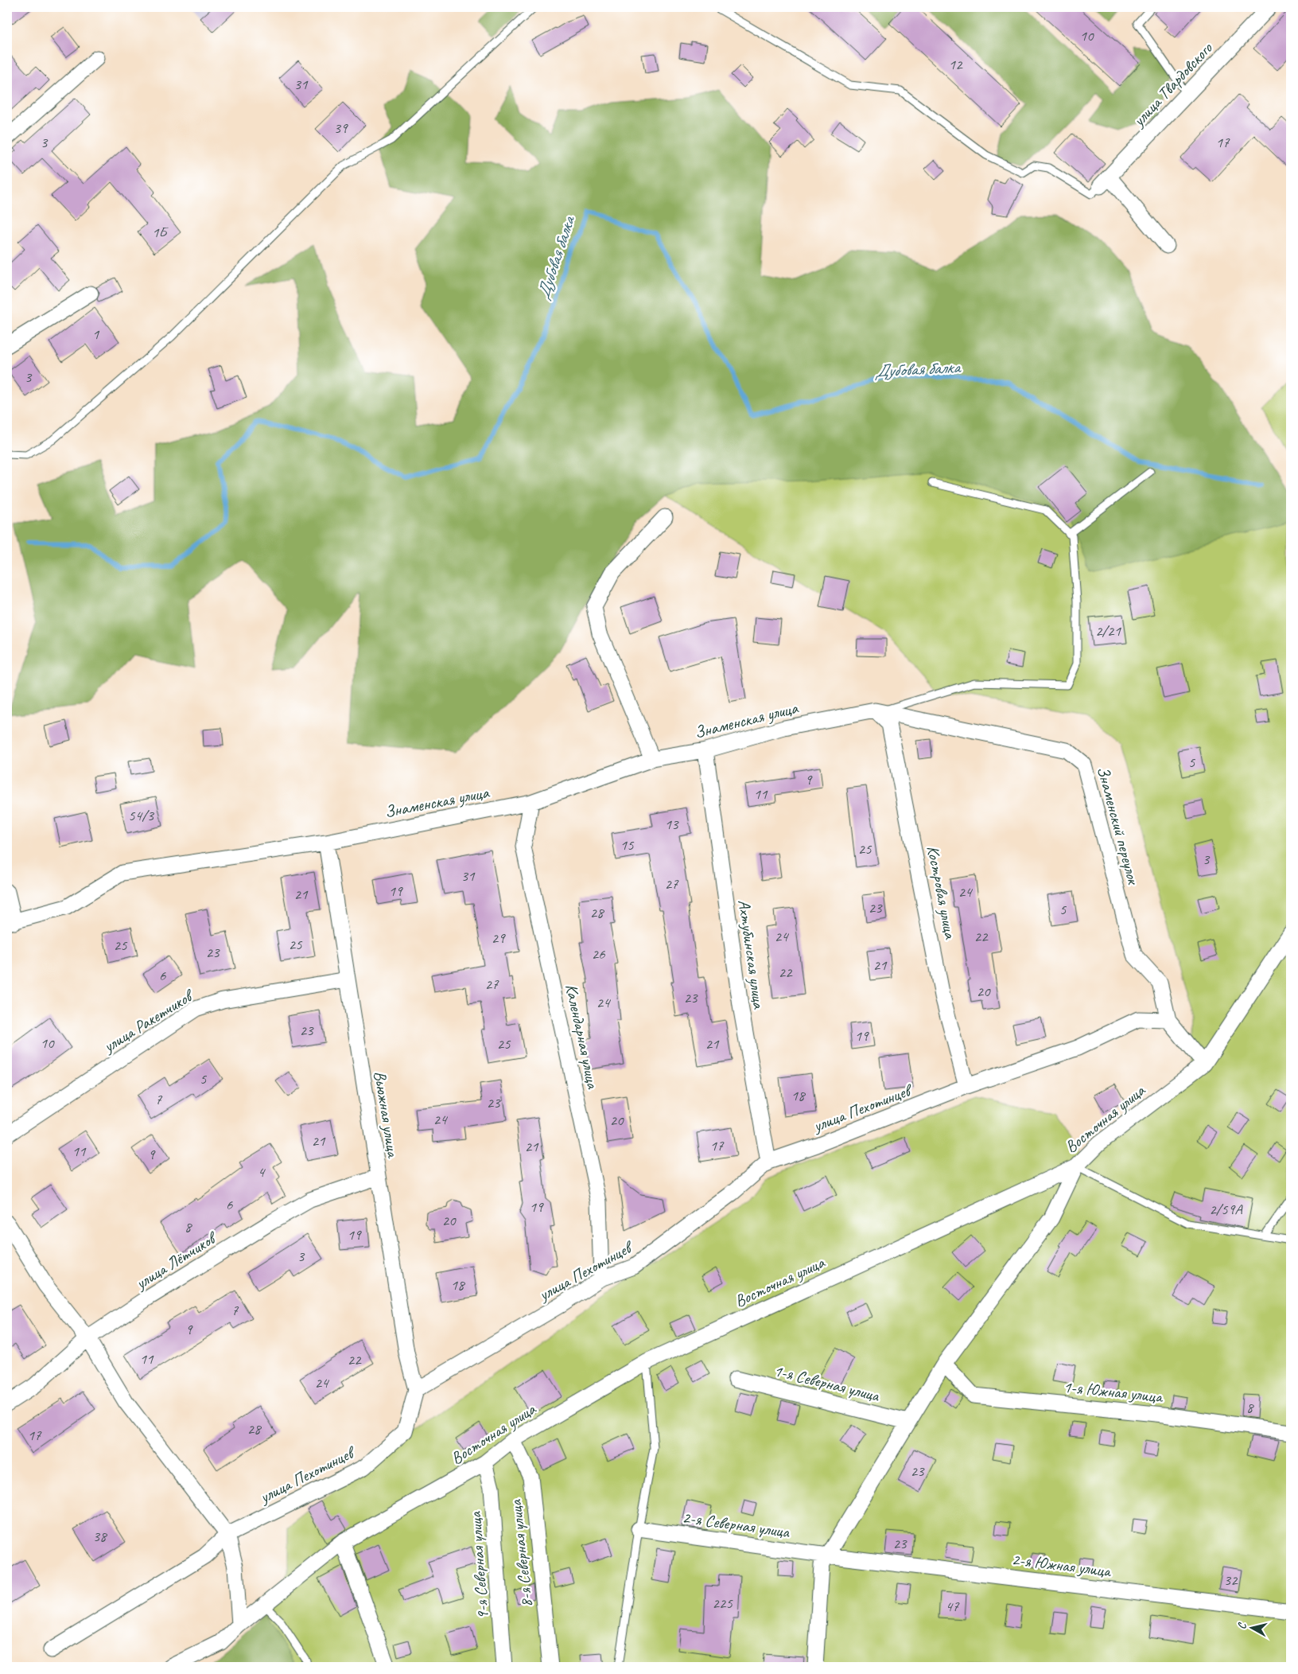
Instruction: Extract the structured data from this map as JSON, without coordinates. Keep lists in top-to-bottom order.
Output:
{
  "streets": {
    "street": [
      "улица Твардовского",
      "Знаменская улица",
      "Знаменский переулок",
      "Костровая улица",
      "Ахтубинская улица",
      "улица Ракетчиков",
      "Календарная улица",
      "улица Пехотинцев",
      "Вьюжная улица",
      "Восточная улица",
      "улица Лётчиков",
      "1-я Северная улица",
      "1-я Южная улица",
      "2-я Северная улица",
      "8-я Северная улица",
      "2-я Южная улица",
      "9-я Северная улица"
    ]
  },
  "crossings": [
    ["Знаменская улица", "Знаменский переулок"],
    ["Знаменская улица", "Костровая улица"],
    ["Знаменская улица", "Ахтубинская улица"],
    ["Знаменская улица", "Календарная улица"],
    ["Знаменская улица", "Вьюжная улица"],
    ["Знаменский переулок", "Костровая улица"],
    ["Знаменский переулок", "улица Пехотинцев"],
    ["Знаменский переулок", "Восточная улица"],
    ["Костровая улица", "улица Пехотинцев"],
    ["Ахтубинская улица", "улица Пехотинцев"],
    ["улица Ракетчиков", "Вьюжная улица"],
    ["Календарная улица", "улица Пехотинцев"],
    ["улица Пехотинцев", "Вьюжная улица"],
    ["Вьюжная улица", "улица Лётчиков"],
    ["Восточная улица", "8-я Северная улица"],
    ["Восточная улица", "9-я Северная улица"],
    ["2-я Северная улица", "2-я Южная улица"]
  ],
  "water": ["Дубовая балка"],
  "house_numbers": [
    "10",
    "12",
    "31",
    "39",
    "3",
    "17",
    "1Б",
    "1",
    "3",
    "2/21",
    "5",
    "9",
    "11",
    "54/3",
    "13",
    "15",
    "25",
    "3",
    "31",
    "27",
    "19",
    "24",
    "21",
    "23",
    "5",
    "28",
    "24",
    "22",
    "29",
    "25",
    "25",
    "23",
    "26",
    "21",
    "22",
    "6",
    "27",
    "20",
    "23",
    "24",
    "23",
    "19",
    "10",
    "25",
    "21",
    "5",
    "18",
    "7",
    "23",
    "24",
    "20",
    "21",
    "17",
    "21",
    "11",
    "9",
    "4",
    "6",
    "19",
    "2/59А",
    "20",
    "8",
    "19",
    "3",
    "18",
    "7",
    "9",
    "11",
    "22",
    "24",
    "8",
    "28",
    "17",
    "23",
    "38",
    "23",
    "32",
    "225",
    "47"
  ],
  "north": "left"
}
